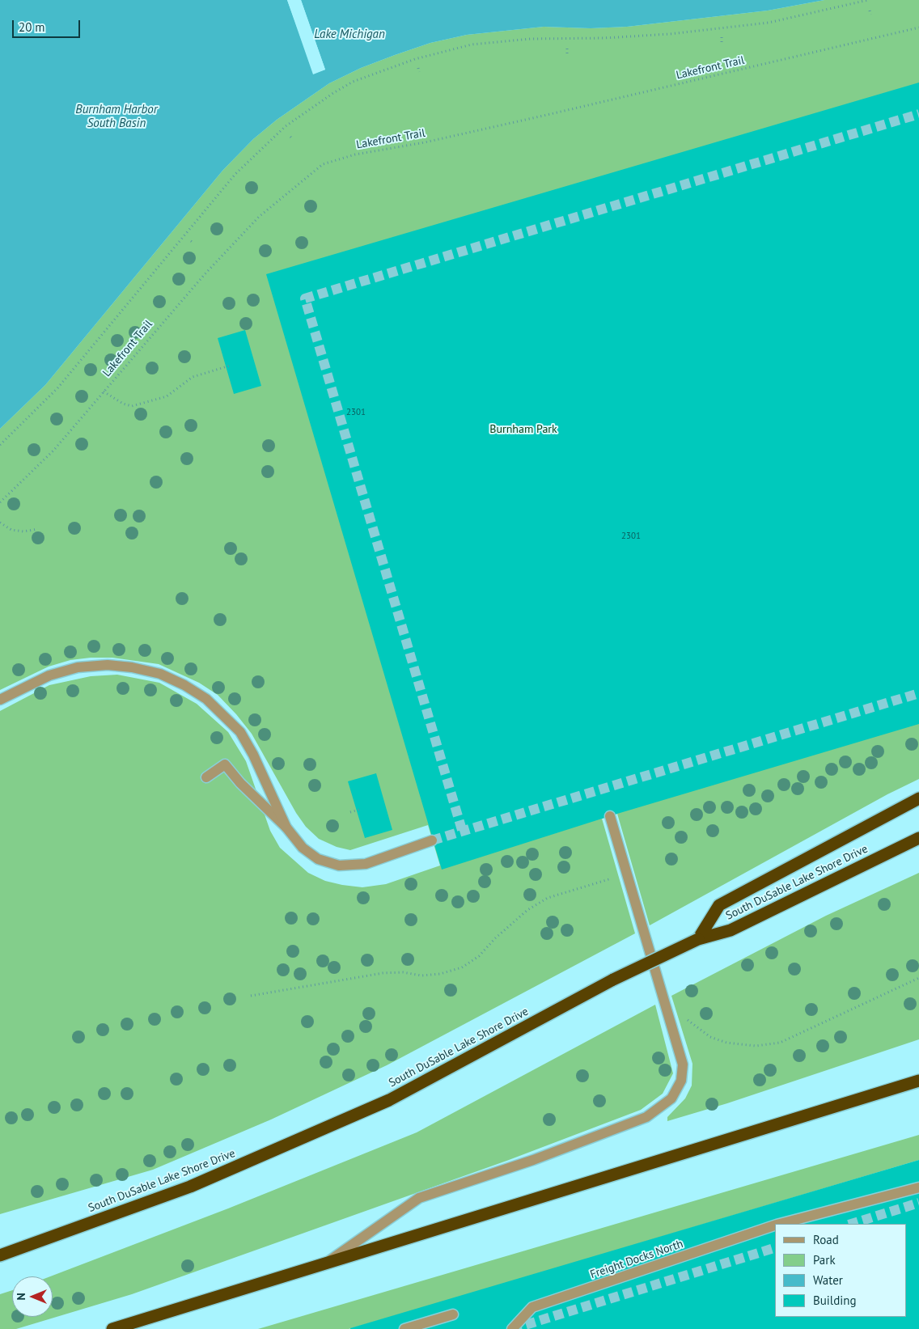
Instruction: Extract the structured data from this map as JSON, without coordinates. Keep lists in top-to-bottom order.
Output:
{
  "streets": {
    "highway": ["South DuSable Lake Shore Drive"],
    "street": ["Freight Docks North"],
    "path": ["Lakefront Trail"]
  },
  "water": ["Lake Michigan", "Burnham Harbor South Basin"],
  "parks": ["Burnham Park"],
  "house_numbers": ["2301", "2301"],
  "legend": [
    "Road",
    "Park",
    "Water",
    "Building"
  ],
  "scale_bar": "20 m",
  "north": "left"
}
